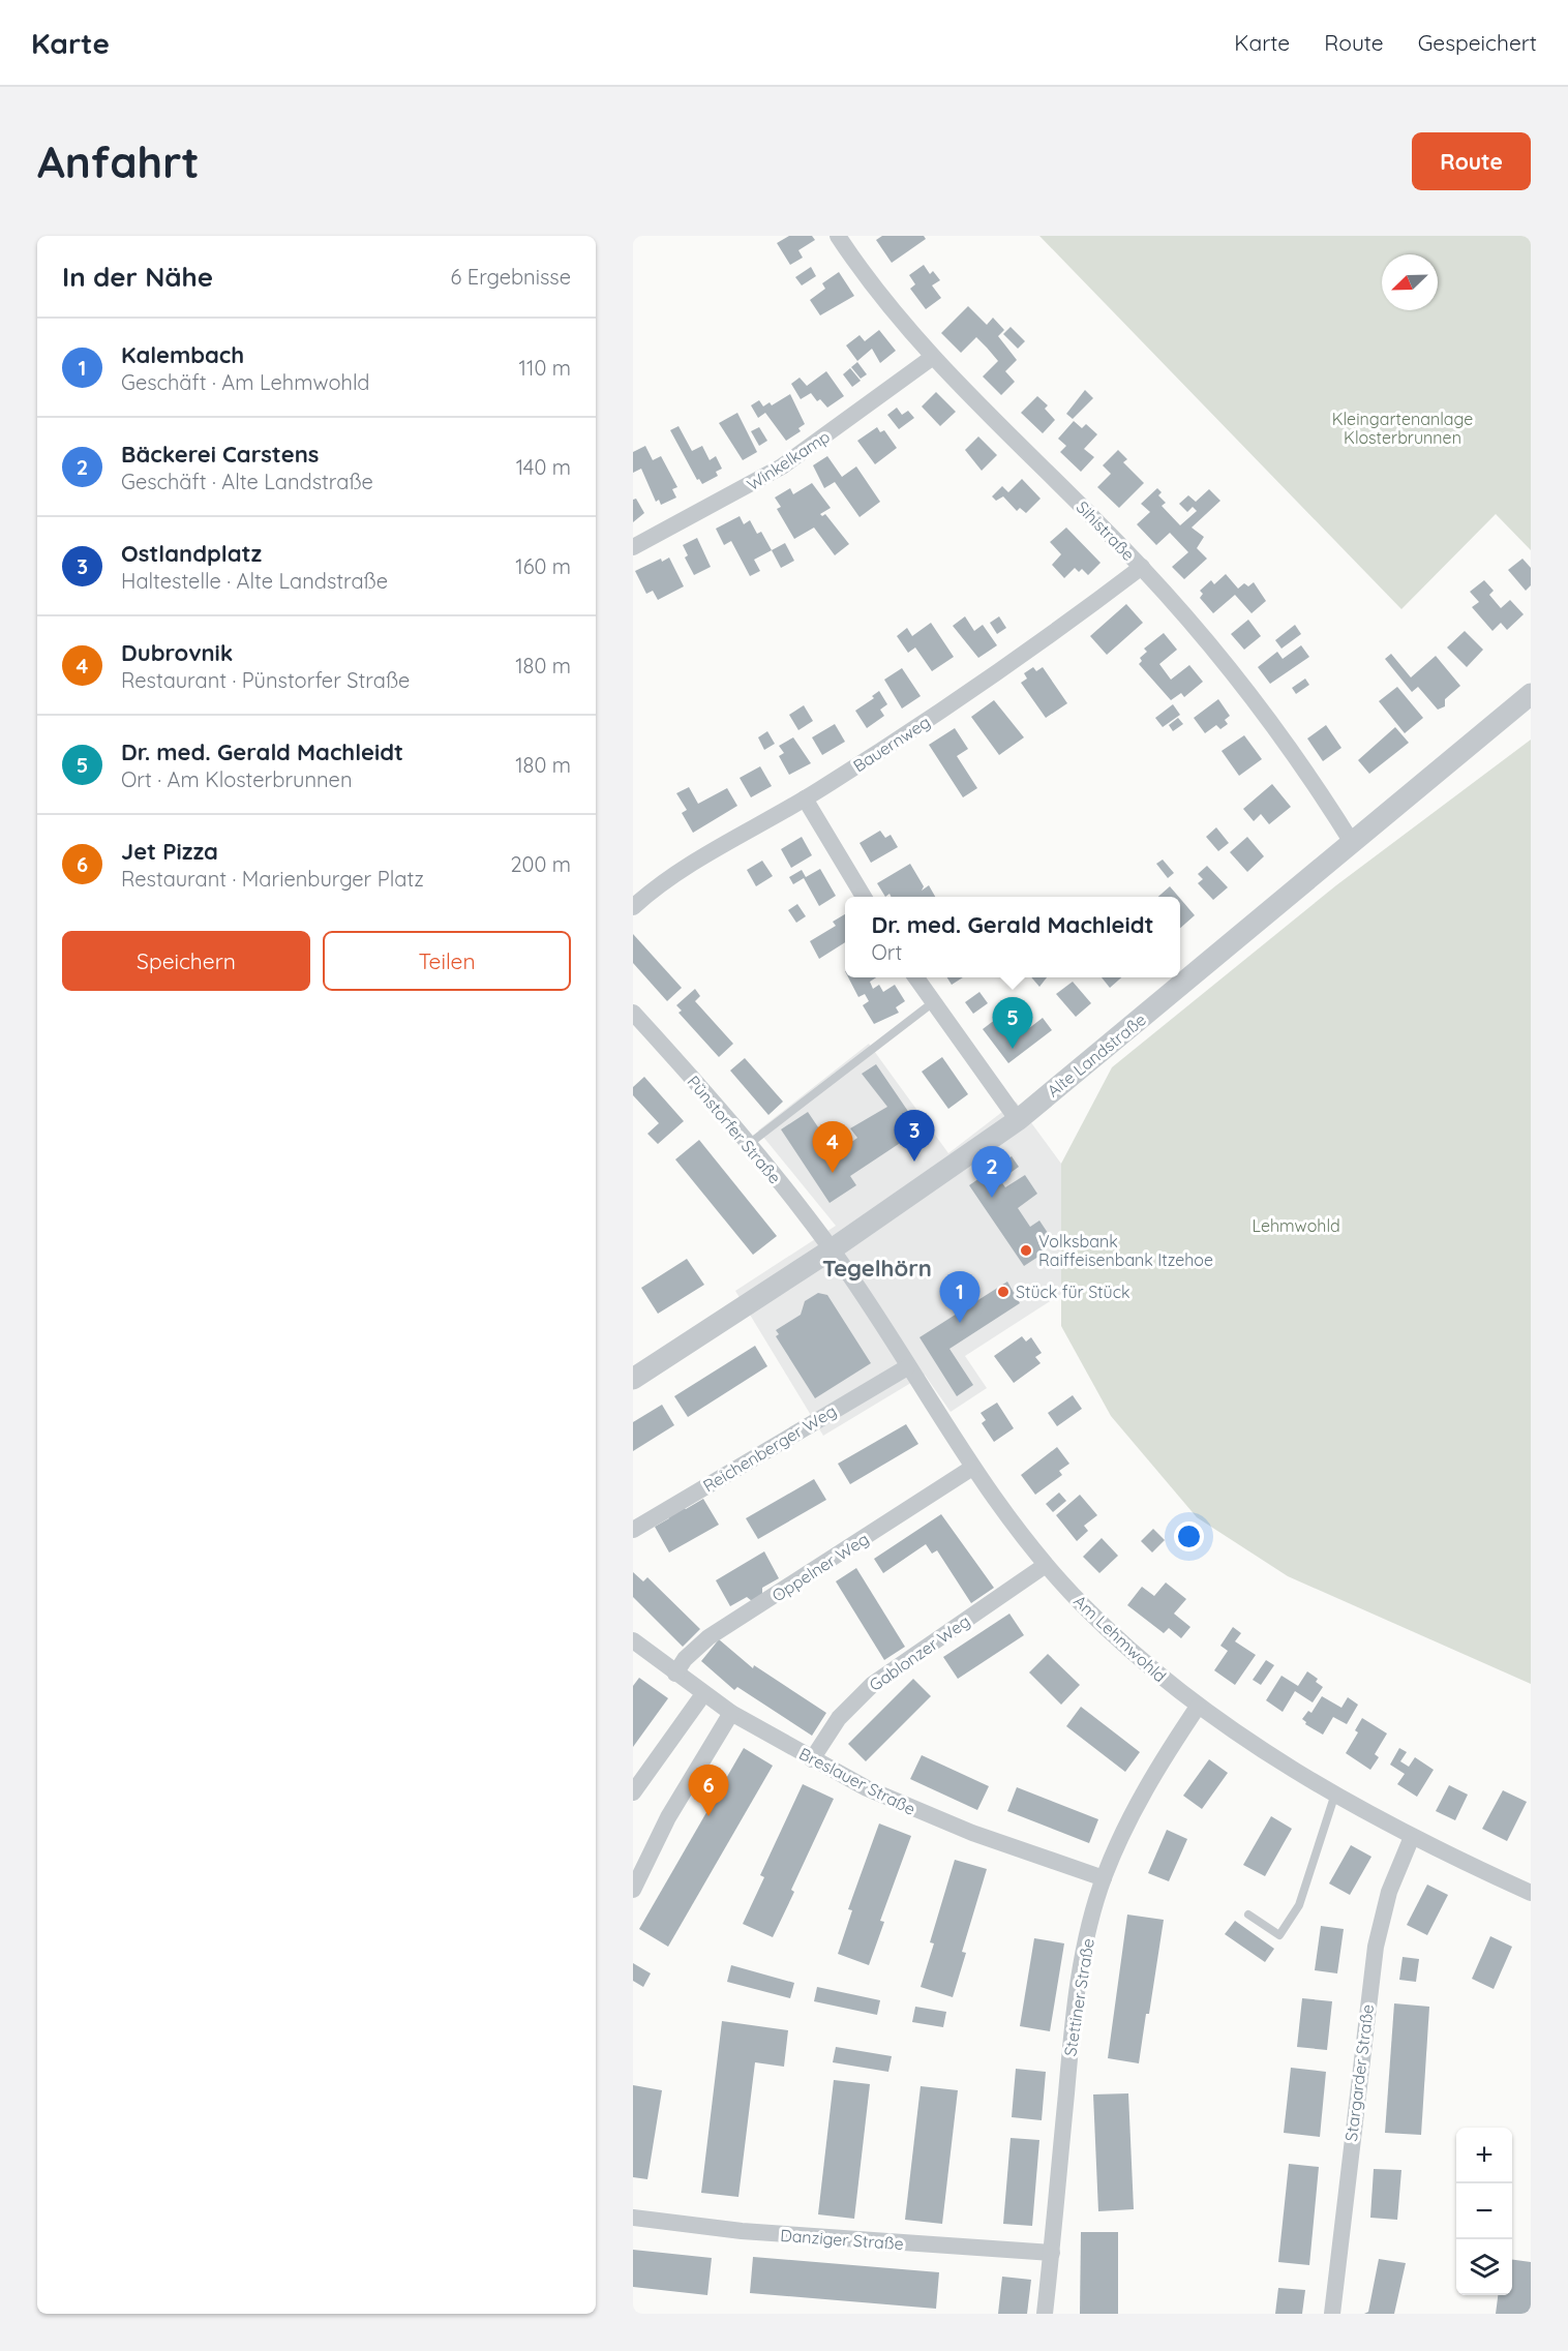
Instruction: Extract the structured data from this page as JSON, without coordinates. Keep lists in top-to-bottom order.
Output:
{
  "streets": {
    "street": [
      "Winkelkamp",
      "Sihistraße",
      "Bauernweg",
      "Alte Landstraße",
      "Pünstorfer Straße",
      "Reichenberger Weg",
      "Oppelner Weg",
      "Am Lehmwohld",
      "Gablonzer Weg",
      "Breslauer Straße",
      "Stettiner Straße",
      "Stargarder Straße",
      "Danziger Straße"
    ]
  },
  "crossings": [
    ["Winkelkamp", "Sihistraße"],
    ["Sihistraße", "Bauernweg"],
    ["Sihistraße", "Alte Landstraße"],
    ["Alte Landstraße", "Pünstorfer Straße"],
    ["Alte Landstraße", "Am Lehmwohld"],
    ["Pünstorfer Straße", "Am Lehmwohld"],
    ["Reichenberger Weg", "Am Lehmwohld"],
    ["Oppelner Weg", "Am Lehmwohld"],
    ["Oppelner Weg", "Breslauer Straße"],
    ["Am Lehmwohld", "Gablonzer Weg"],
    ["Am Lehmwohld", "Stettiner Straße"],
    ["Am Lehmwohld", "Stargarder Straße"],
    ["Gablonzer Weg", "Breslauer Straße"],
    ["Breslauer Straße", "Stettiner Straße"],
    ["Stettiner Straße", "Danziger Straße"]
  ],
  "districts": ["Tegelhörn"],
  "parks": ["Kleingartenanlage Klosterbrunnen", "Lehmwohld"],
  "places": ["Volksbank Raiffeisenbank Itzehoe", "Stück für Stück"],
  "north": "bottom left",
  "page": {
    "header": "Karte",
    "nav": ["Karte", "Route", "Gespeichert"],
    "buttons": [
      "Route",
      ["Speichern", "Teilen"]
    ],
    "title": "Anfahrt",
    "heading": ["In der Nähe", "6 Ergebnisse"],
    "list": [
      {
        "mark": "1",
        "name": "Kalembach",
        "note": "Geschäft · Am Lehmwohld",
        "value": "110 m"
      },
      {
        "mark": "2",
        "name": "Bäckerei Carstens",
        "note": "Geschäft · Alte Landstraße",
        "value": "140 m"
      },
      {
        "mark": "3",
        "name": "Ostlandplatz",
        "note": "Haltestelle · Alte Landstraße",
        "value": "160 m"
      },
      {
        "mark": "4",
        "name": "Dubrovnik",
        "note": "Restaurant · Pünstorfer Straße",
        "value": "180 m"
      },
      {
        "mark": "5",
        "name": "Dr. med. Gerald Machleidt",
        "note": "Ort · Am Klosterbrunnen",
        "value": "180 m"
      },
      {
        "mark": "6",
        "name": "Jet Pizza",
        "note": "Restaurant · Marienburger Platz",
        "value": "200 m"
      }
    ],
    "popup": ["Dr. med. Gerald Machleidt", "Ort"],
    "pins": [
      "5",
      "3",
      "4",
      "2",
      "1",
      "6"
    ],
    "map_buttons": ["+", "−"]
  }
}
